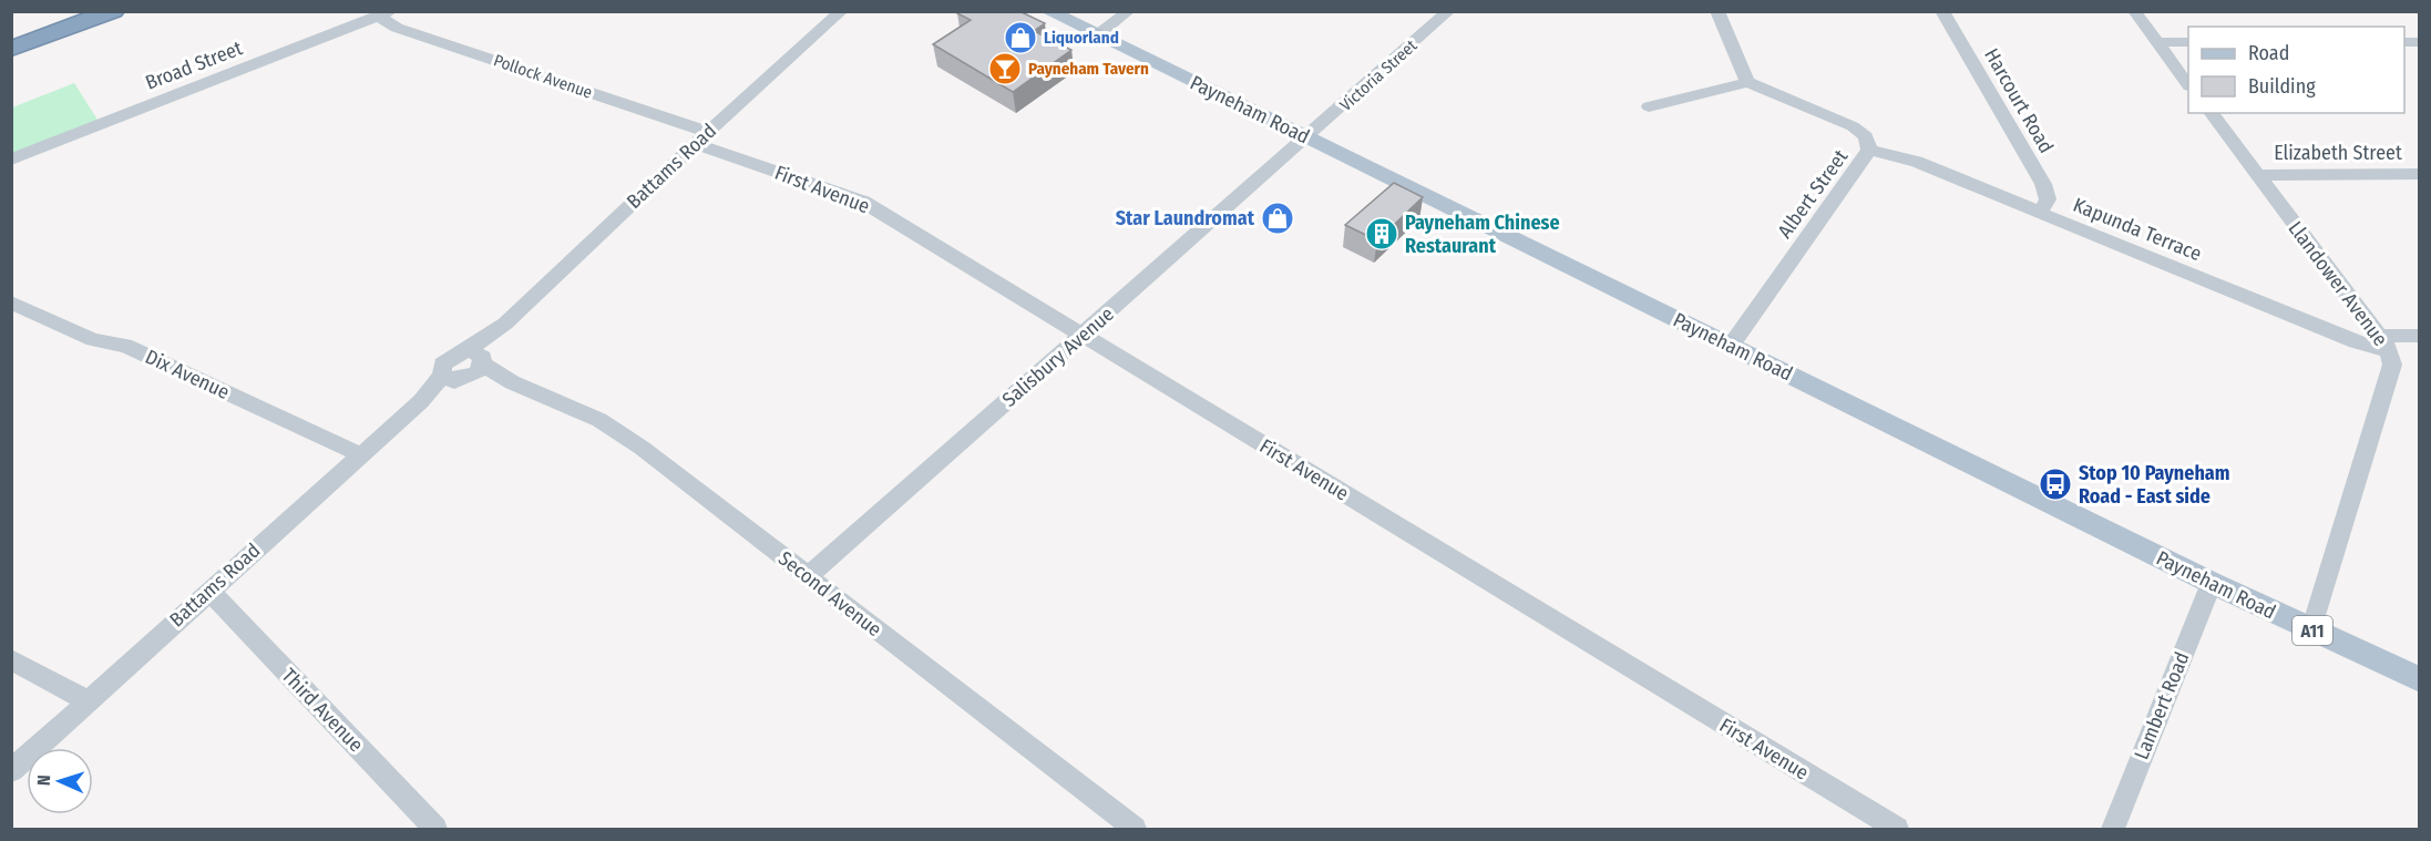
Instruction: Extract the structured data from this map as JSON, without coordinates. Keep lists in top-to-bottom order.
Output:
{
  "streets": {
    "main road": ["Payneham Road", "A11"],
    "street": [
      "Broad Street",
      "Victoria Street",
      "Pollock Avenue",
      "Harcourt Road",
      "Elizabeth Street",
      "Battams Road",
      "First Avenue",
      "Albert Street",
      "Kapunda Terrace",
      "Llandower Avenue",
      "Salisbury Avenue",
      "Dix Avenue",
      "Second Avenue",
      "Lambert Road",
      "Third Avenue"
    ]
  },
  "crossings": [
    ["Broad Street", "Pollock Avenue"],
    ["Victoria Street", "Payneham Road"],
    ["Victoria Street", "Salisbury Avenue"],
    ["Pollock Avenue", "Battams Road"],
    ["Pollock Avenue", "First Avenue"],
    ["Harcourt Road", "Kapunda Terrace"],
    ["Payneham Road", "Albert Street"],
    ["Payneham Road", "Llandower Avenue"],
    ["Payneham Road", "Salisbury Avenue"],
    ["Payneham Road", "Lambert Road"],
    ["Elizabeth Street", "Llandower Avenue"],
    ["Battams Road", "First Avenue"],
    ["Battams Road", "Dix Avenue"],
    ["Battams Road", "Second Avenue"],
    ["Battams Road", "Third Avenue"],
    ["First Avenue", "Salisbury Avenue"],
    ["Albert Street", "Kapunda Terrace"],
    ["Kapunda Terrace", "Llandower Avenue"],
    ["Salisbury Avenue", "Second Avenue"]
  ],
  "places": {
    "shop": ["Liquorland", "Star Laundromat"],
    "bar": ["Payneham Tavern"],
    "building": ["Payneham Chinese Restaurant"],
    "bus stop": ["Stop 10 Payneham Road - East side"]
  },
  "legend": ["Road", "Building"],
  "north": "left"
}
